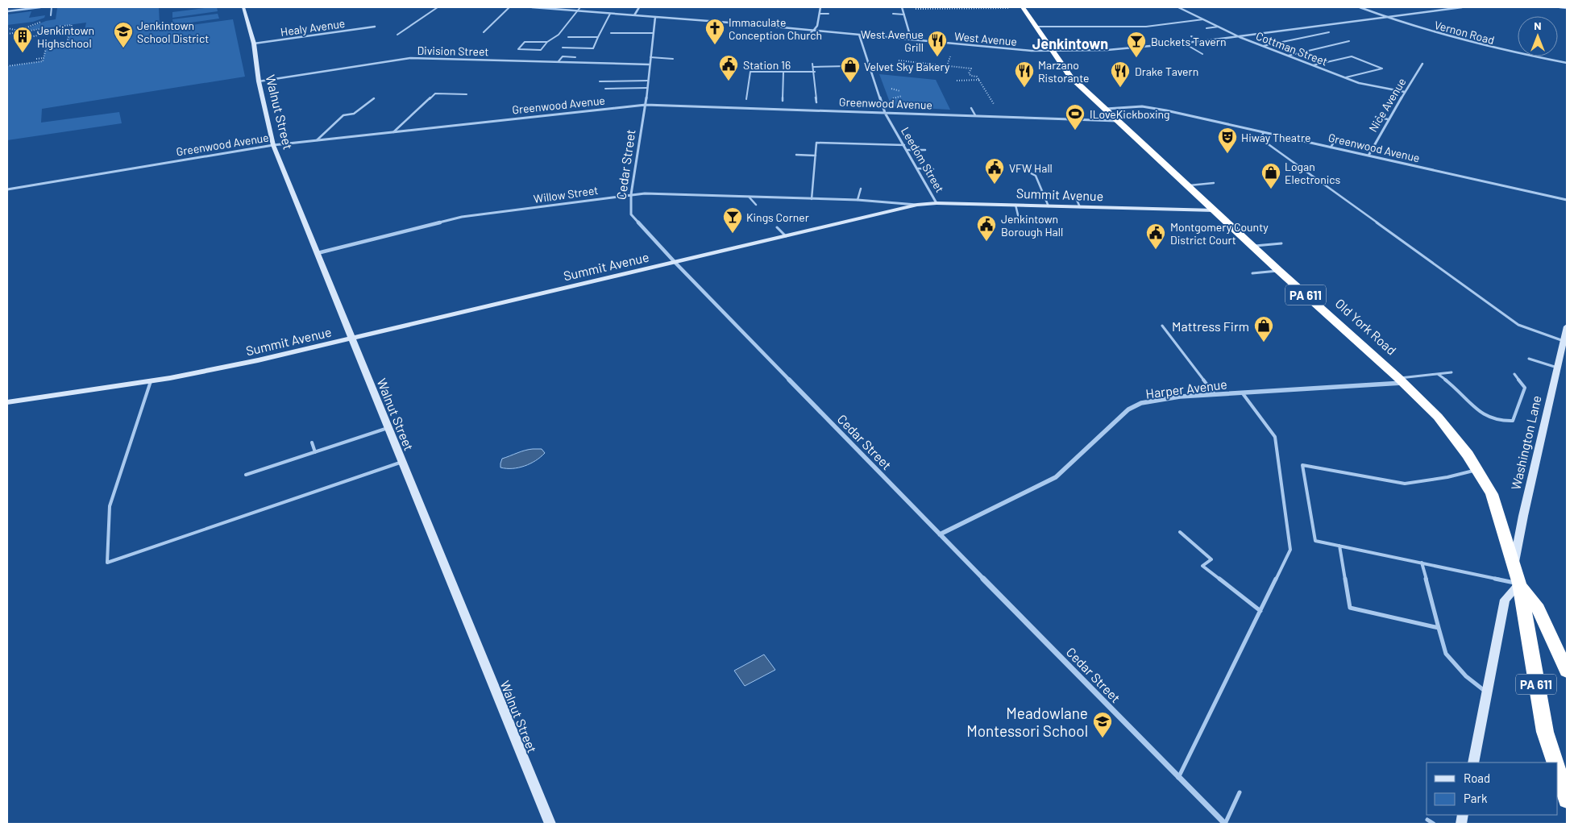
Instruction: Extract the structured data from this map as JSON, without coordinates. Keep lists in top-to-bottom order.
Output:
{
  "streets": {
    "highway": ["PA 611", "Old York Road"],
    "street": [
      "Healy Avenue",
      "Vernon Road",
      "West Avenue",
      "Cottman Street",
      "Division Street",
      "Greenwood Avenue",
      "Nice Avenue",
      "Walnut Street",
      "Leedom Street",
      "Cedar Street",
      "Willow Street",
      "Summit Avenue",
      "Harper Avenue",
      "Washington Lane"
    ]
  },
  "crossings": [
    ["Healy Avenue", "Walnut Street"],
    ["Vernon Road", "West Avenue"],
    ["West Avenue", "Cottman Street"],
    ["West Avenue", "Leedom Street"],
    ["West Avenue", "Cedar Street"],
    ["West Avenue", "Old York Road"],
    ["Cottman Street", "Nice Avenue"],
    ["Division Street", "Walnut Street"],
    ["Division Street", "Cedar Street"],
    ["Greenwood Avenue", "Nice Avenue"],
    ["Greenwood Avenue", "Walnut Street"],
    ["Greenwood Avenue", "Leedom Street"],
    ["Greenwood Avenue", "Cedar Street"],
    ["Greenwood Avenue", "Old York Road"],
    ["Walnut Street", "Willow Street"],
    ["Walnut Street", "Summit Avenue"],
    ["Leedom Street", "Summit Avenue"],
    ["Cedar Street", "Willow Street"],
    ["Cedar Street", "Summit Avenue"],
    ["Cedar Street", "Harper Avenue"],
    ["Willow Street", "Summit Avenue"],
    ["Summit Avenue", "Old York Road"],
    ["Old York Road", "Harper Avenue"],
    ["Old York Road", "Washington Lane"]
  ],
  "districts": ["Jenkintown"],
  "places": {
    "church": ["Immaculate Conception Church"],
    "school or university": ["Jenkintown School District", "Meadowlane Montessori School"],
    "building": ["Jenkintown Highschool"],
    "restaurant": ["West Avenue Grill", "Marzano Ristorante", "Drake Tavern"],
    "bar": ["Buckets Tavern", "Kings Corner"],
    "public building": [
      "Station 16",
      "VFW Hall",
      "Jenkintown Borough Hall",
      "Montgomery County District Court"
    ],
    "shop": ["Velvet Sky Bakery", "Logan Electronics", "Mattress Firm"],
    "sports": ["ILoveKickboxing"],
    "theatre": ["Hiway Theatre"]
  },
  "legend": ["Road", "Park"],
  "north": "top"
}
